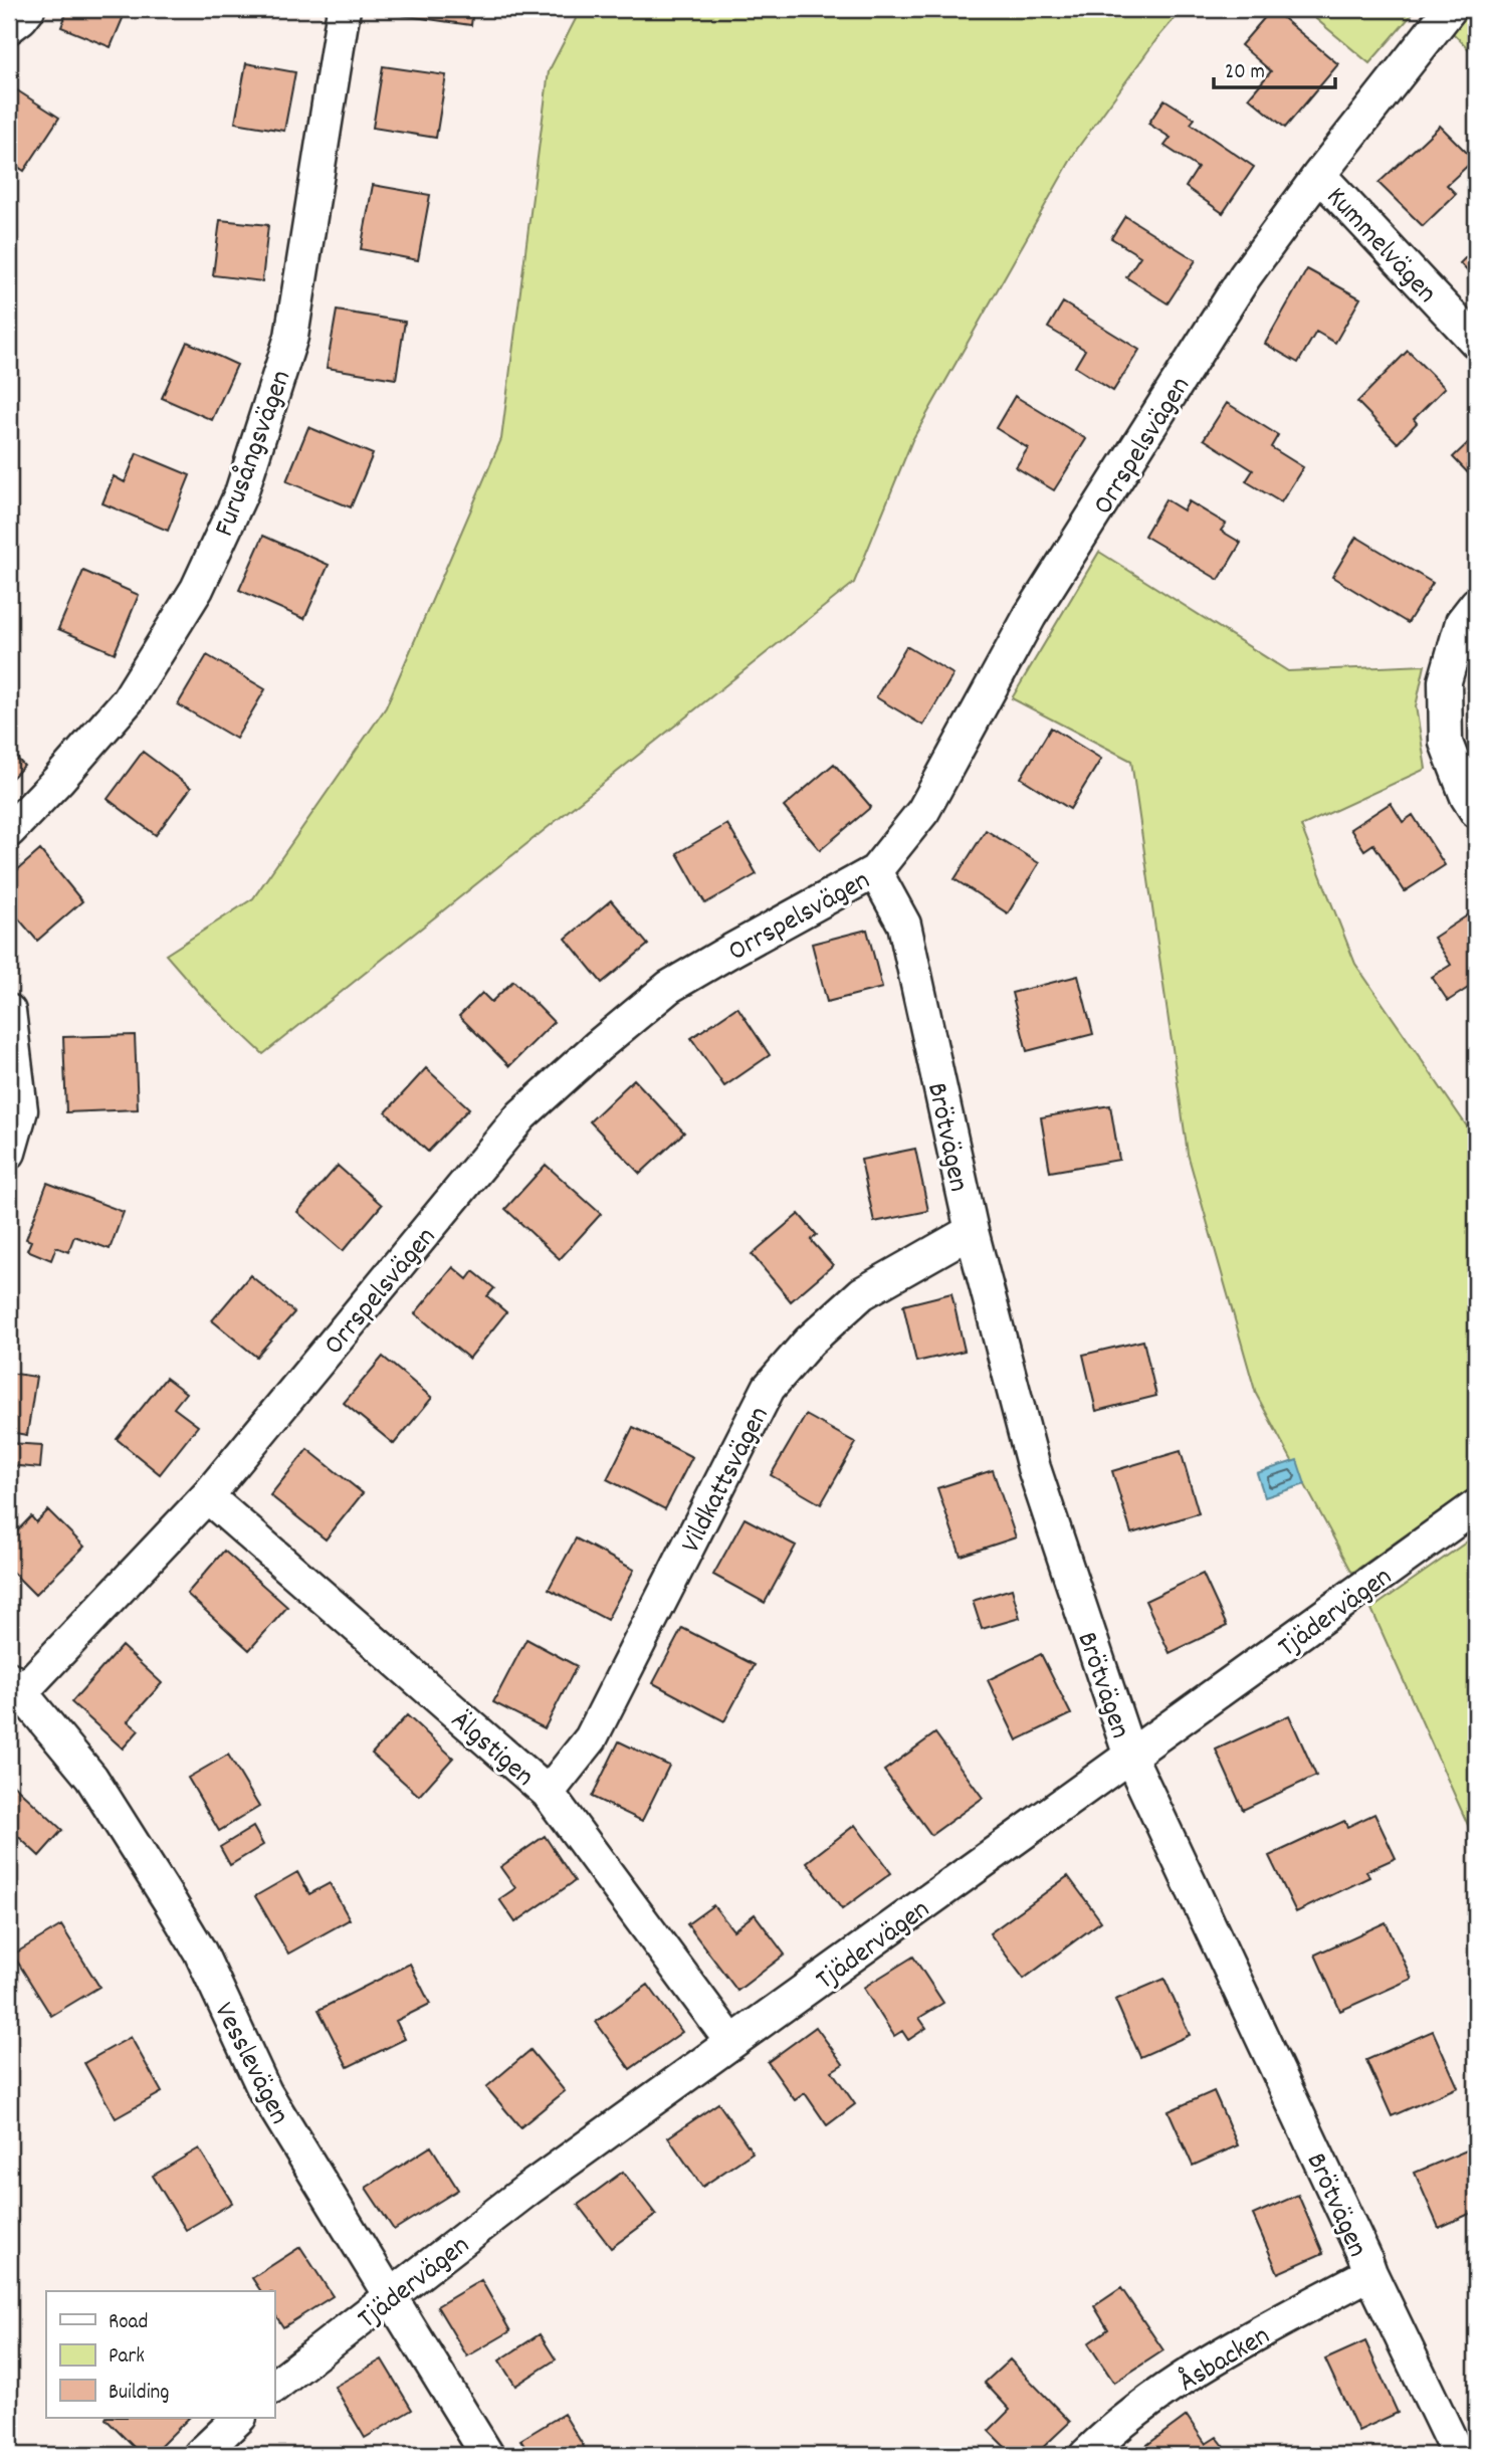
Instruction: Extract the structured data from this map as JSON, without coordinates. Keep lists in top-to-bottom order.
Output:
{
  "streets": {
    "street": [
      "Kummelvägen",
      "Orrspelsvägen",
      "Furusångsvägen",
      "Brötvägen",
      "Vildkattsvägen",
      "Tjädervägen",
      "Älgstigen",
      "Vesslevägen",
      "Åsbacken"
    ]
  },
  "crossings": [
    ["Kummelvägen", "Orrspelsvägen"],
    ["Orrspelsvägen", "Brötvägen"],
    ["Orrspelsvägen", "Älgstigen"],
    ["Orrspelsvägen", "Vesslevägen"],
    ["Brötvägen", "Vildkattsvägen"],
    ["Brötvägen", "Tjädervägen"],
    ["Brötvägen", "Åsbacken"],
    ["Vildkattsvägen", "Älgstigen"],
    ["Tjädervägen", "Älgstigen"],
    ["Tjädervägen", "Vesslevägen"]
  ],
  "legend": ["Road", "Park", "Building"],
  "scale_bar": "20 m"
}
